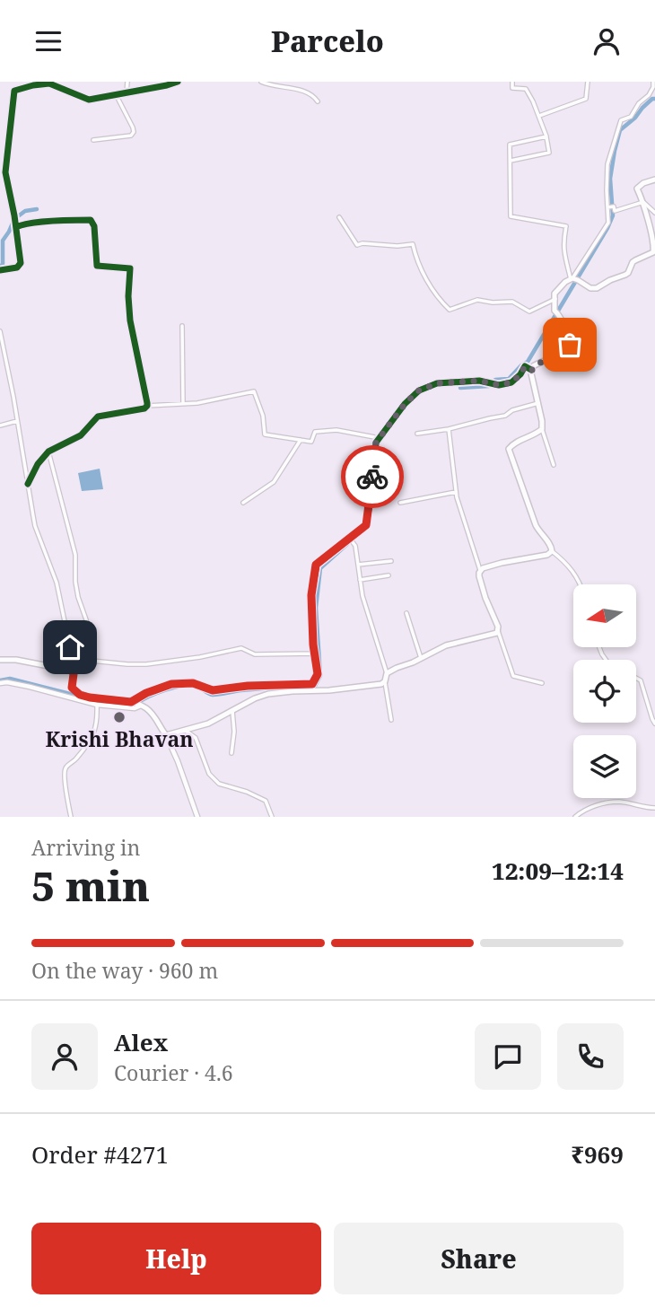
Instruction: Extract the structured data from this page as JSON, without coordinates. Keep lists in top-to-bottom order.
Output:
{
  "places": ["Krishi Bhavan"],
  "north": "left",
  "page": {
    "header": "Parcelo",
    "heading": ["5 min", "Arriving in", "12:09–12:14"],
    "panel": [
      "Alex",
      "Courier · 4.6",
      "Order #4271",
      "₹969"
    ],
    "bar": "On the way · 960 m",
    "buttons": ["Help", "Share"]
  }
}
